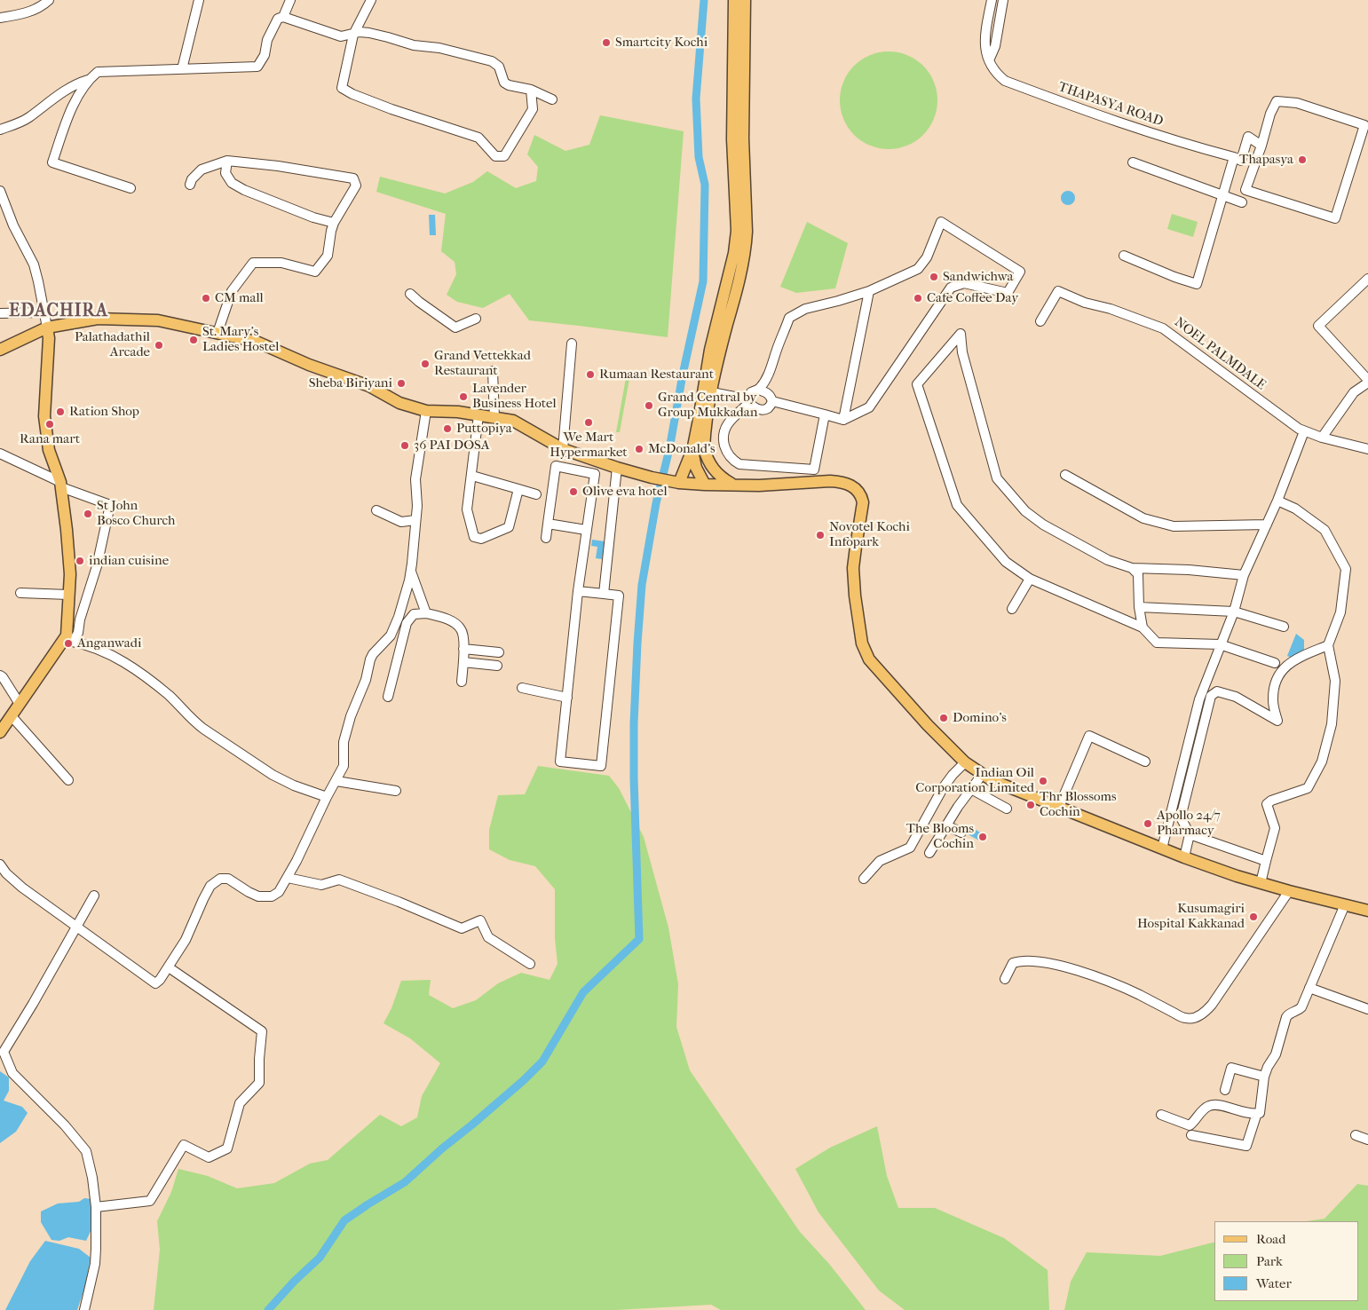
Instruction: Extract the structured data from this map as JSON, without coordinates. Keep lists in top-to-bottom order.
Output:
{
  "streets": {
    "street": ["THAPASYA ROAD", "NOEL PALMDALE"]
  },
  "districts": ["EDACHIRA"],
  "places": [
    "Smartcity Kochi",
    "Thapasya",
    "Sandwichwa",
    "CM mall",
    "Cafe Coffee Day",
    "St. Mary's Ladies Hostel",
    "Palathadathil Arcade",
    "Grand Vettekkad Restaurant",
    "Rumaan Restaurant",
    "Sheba Biriyani",
    "Lavender Business Hotel",
    "Grand Central by Group Mukkadan",
    "Ration Shop",
    "We Mart Hypermarket",
    "Rana mart",
    "Puttopiya",
    "36 PAI DOSA",
    "McDonald's",
    "Olive eva hotel",
    "St John Bosco Church",
    "Novotel Kochi Infopark",
    "indian cuisine",
    "Anganwadi",
    "Domino's",
    "Indian Oil Corporation Limited",
    "Thr Blossoms Cochin",
    "Apollo 24/7 Pharmacy",
    "The Blooms Cochin",
    "Kusumagiri Hospital Kakkanad"
  ],
  "legend": ["Road", "Park", "Water"]
}
